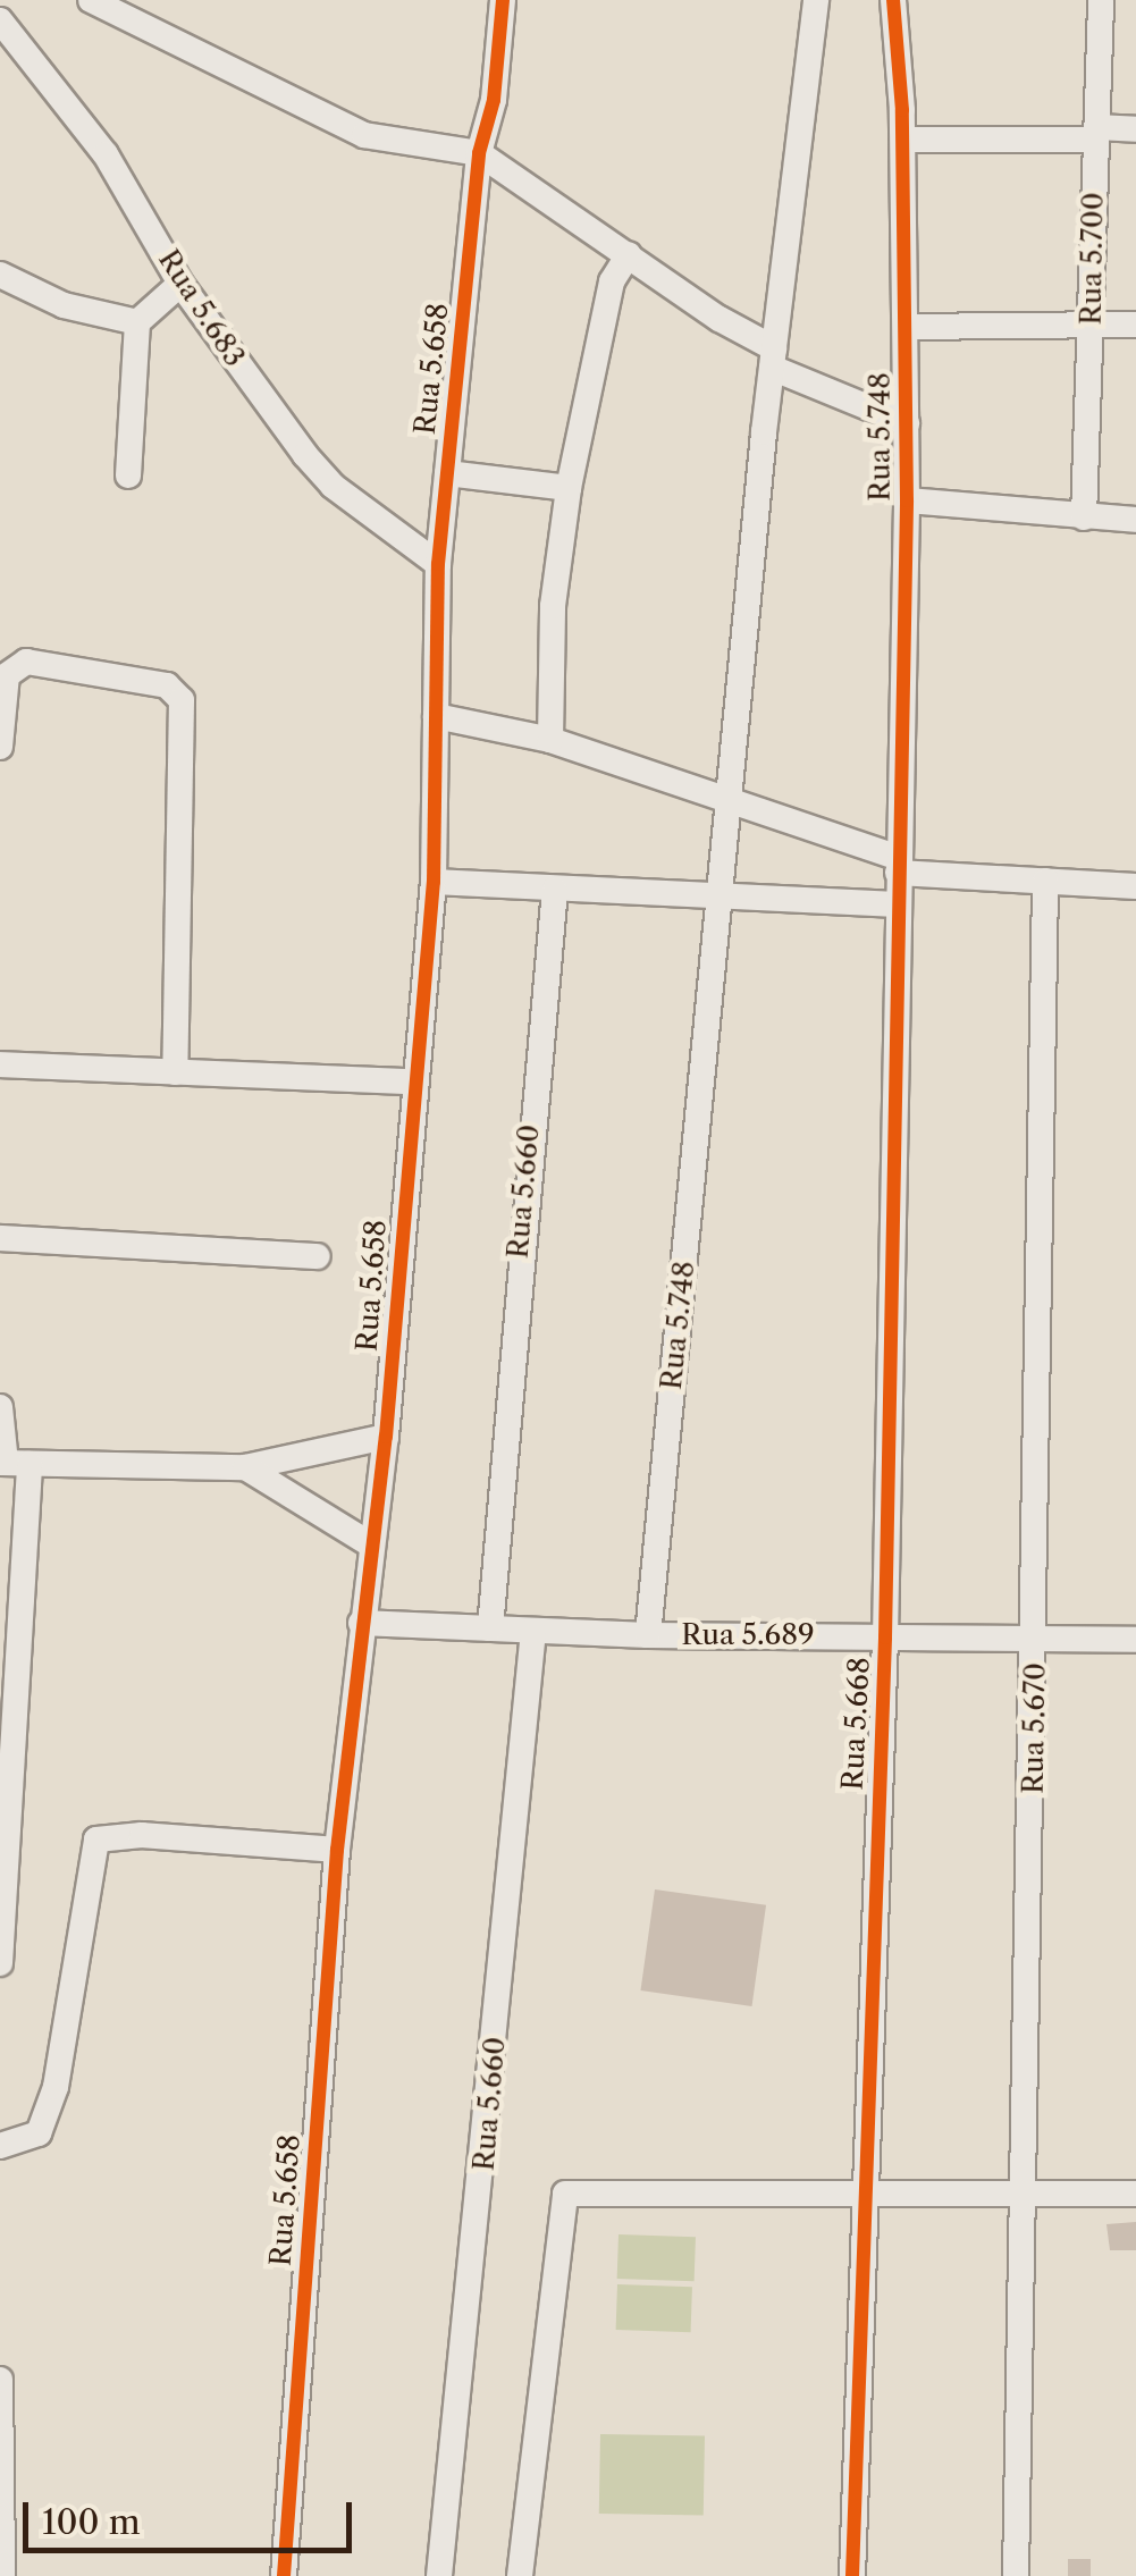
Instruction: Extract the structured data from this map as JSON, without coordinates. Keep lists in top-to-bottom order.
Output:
{
  "streets": {
    "street": [
      "Rua 5.700",
      "Rua 5.683",
      "Rua 5.658",
      "Rua 5.748",
      "Rua 5.660",
      "Rua 5.689",
      "Rua 5.668",
      "Rua 5.670"
    ]
  },
  "crossings": [
    ["Rua 5.683", "Rua 5.658"],
    ["Rua 5.658", "Rua 5.689"],
    ["Rua 5.748", "Rua 5.689"],
    ["Rua 5.748", "Rua 5.668"],
    ["Rua 5.660", "Rua 5.689"],
    ["Rua 5.689", "Rua 5.668"],
    ["Rua 5.689", "Rua 5.670"]
  ],
  "scale_bar": "100 m"
}
